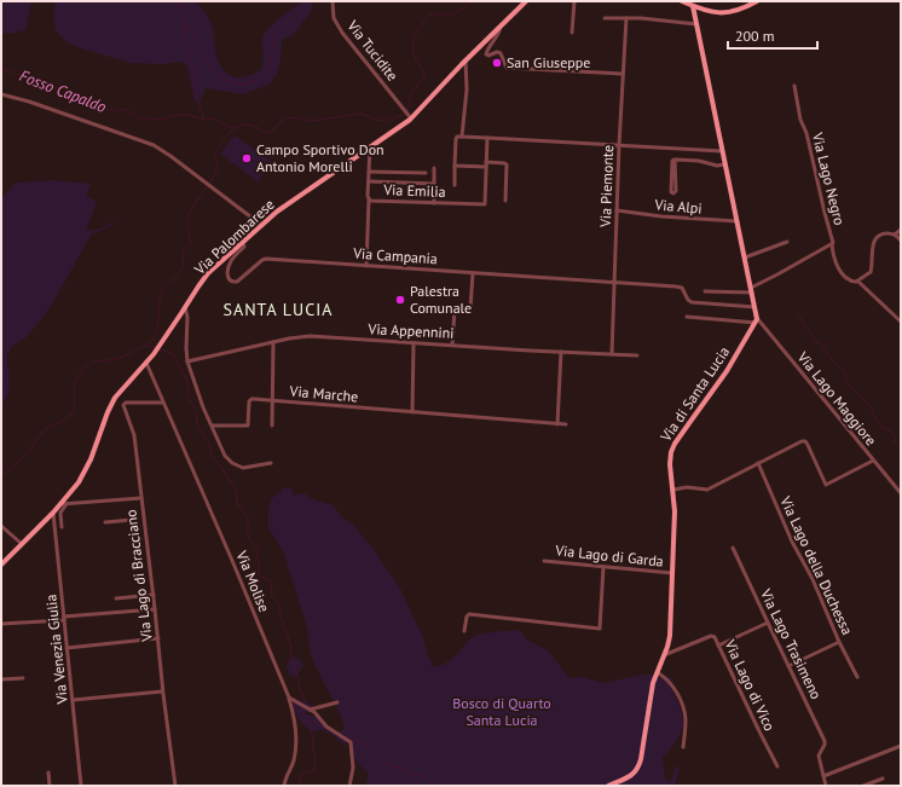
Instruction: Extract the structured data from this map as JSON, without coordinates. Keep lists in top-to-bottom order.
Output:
{
  "streets": {
    "main road": ["Via Palombarese", "Via di Santa Lucia"],
    "street": [
      "Via Tucidite",
      "Via Lago Negro",
      "Via Piemonte",
      "Via Emilia",
      "Via Alpi",
      "Via Campania",
      "Via Appennini",
      "Via Marche",
      "Via Lago Maggiore",
      "Via Lago di Garda",
      "Via Lago della Duchessa",
      "Via Lago di Bracciano",
      "Via Molise",
      "Via Lago Trasimeno",
      "Via Venezia Giulia",
      "Via Lago di Vico"
    ]
  },
  "crossings": [
    ["Via Tucidite", "Via Palombarese"],
    ["Via Piemonte", "Via Alpi"],
    ["Via Piemonte", "Via Campania"],
    ["Via Piemonte", "Via Appennini"],
    ["Via Emilia", "Via Palombarese"],
    ["Via Palombarese", "Via Campania"],
    ["Via Palombarese", "Via Molise"],
    ["Via Palombarese", "Via Venezia Giulia"],
    ["Via di Santa Lucia", "Via Lago Maggiore"],
    ["Via di Santa Lucia", "Via Lago di Garda"],
    ["Via di Santa Lucia", "Via Lago di Vico"],
    ["Via Lago di Bracciano", "Via Molise"]
  ],
  "districts": ["SANTA LUCIA"],
  "water": ["Fosso Capaldo"],
  "parks": ["Bosco di Quarto Santa Lucia"],
  "places": ["San Giuseppe", "Campo Sportivo Don Antonio Morelli", "Palestra Comunale"],
  "scale_bar": "200 m"
}
